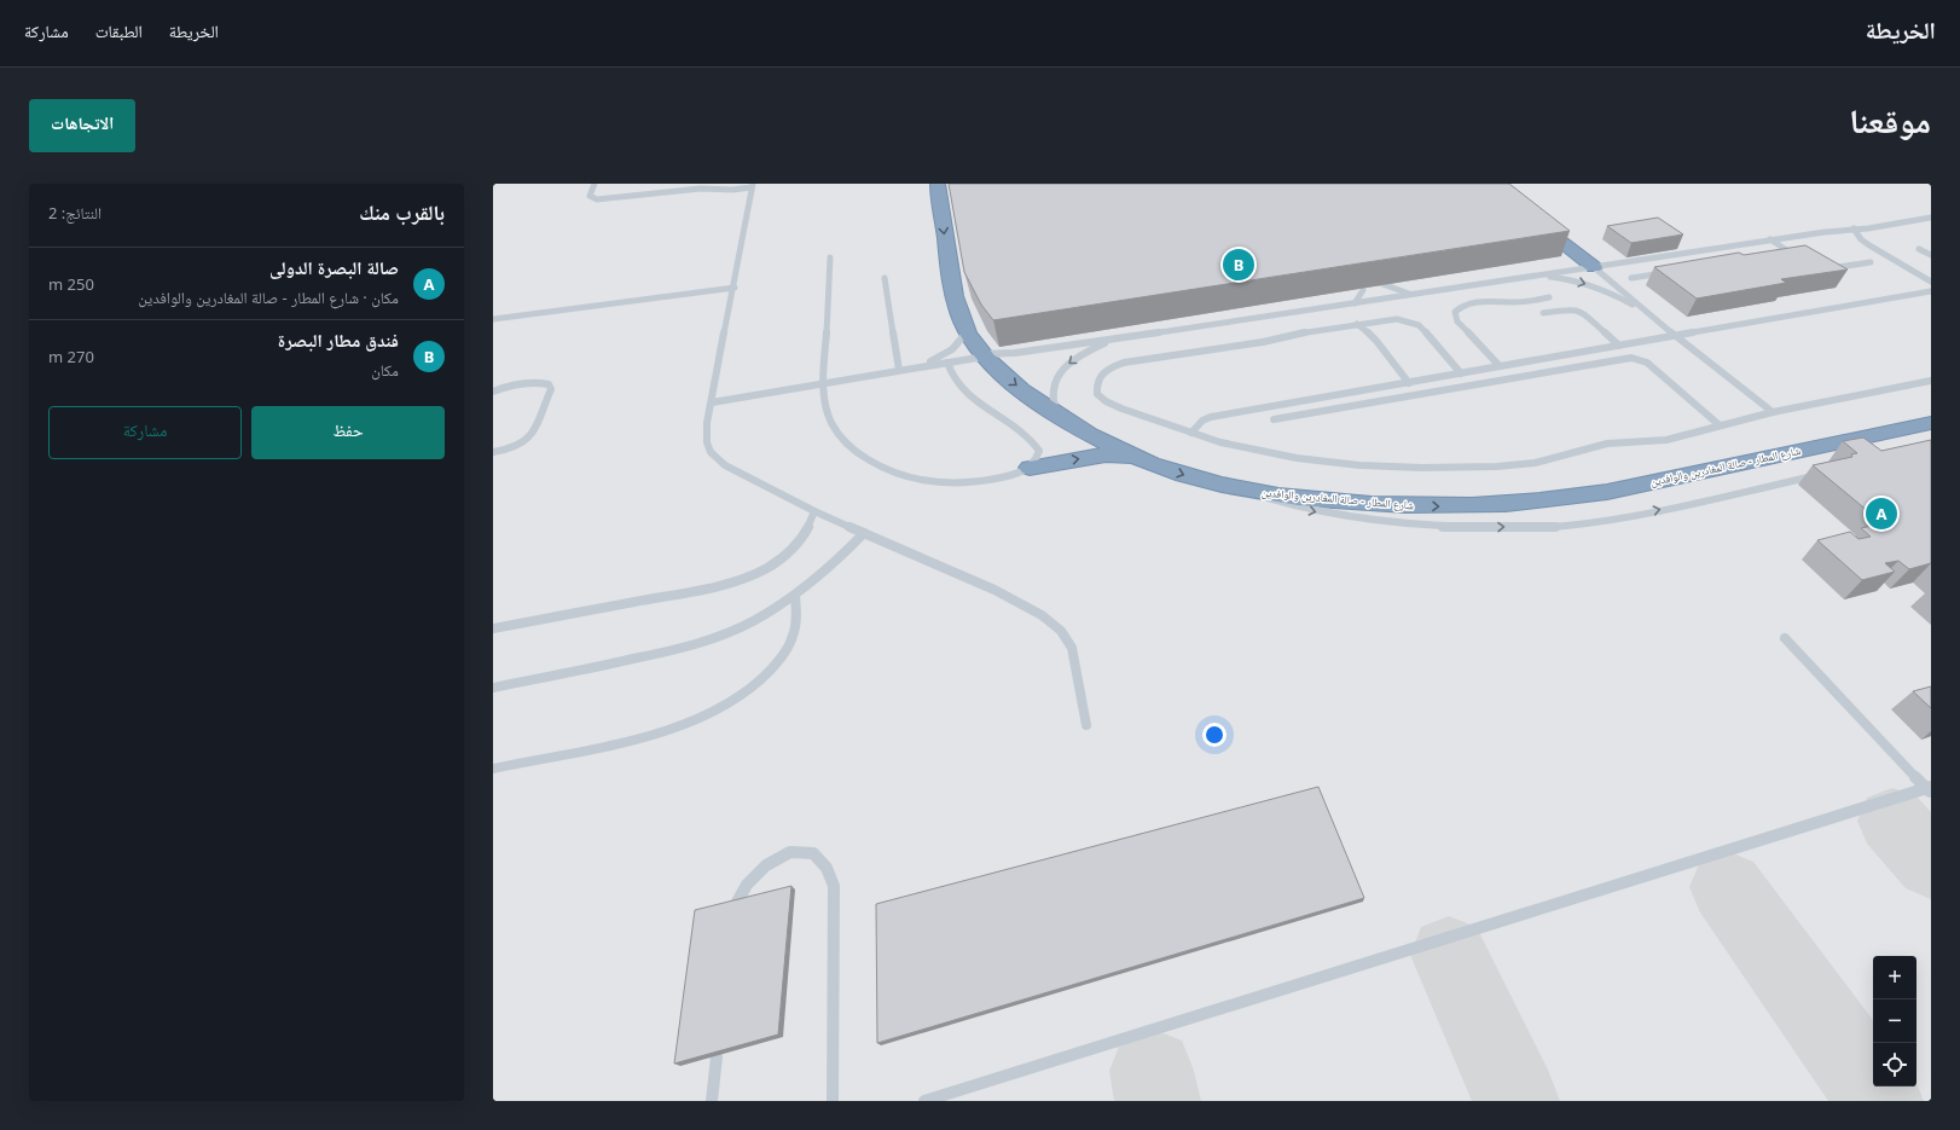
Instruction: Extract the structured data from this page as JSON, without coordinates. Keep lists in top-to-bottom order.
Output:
{
  "streets": {
    "highway": ["شارع المطار - صالة المغادرين والوافدين"]
  },
  "one_way": ["شارع المطار - صالة المغادرين والوافدين"],
  "page": {
    "header": "الخريطة",
    "nav": ["الخريطة", "الطبقات", "مشاركة"],
    "title": "موقعنا",
    "buttons": [
      "الاتجاهات",
      ["حفظ", "مشاركة"]
    ],
    "heading": ["بالقرب منك", "النتائج: 2"],
    "pins": ["B", "A"],
    "list": [
      {
        "mark": "A",
        "name": "صالة البصرة الدولى",
        "note": "مكان · شارع المطار - صالة المغادرين والوافدين",
        "value": "250 m"
      },
      {
        "mark": "B",
        "name": "فندق مطار البصرة",
        "note": "مكان",
        "value": "270 m"
      }
    ],
    "map_buttons": ["+", "−"]
  }
}
